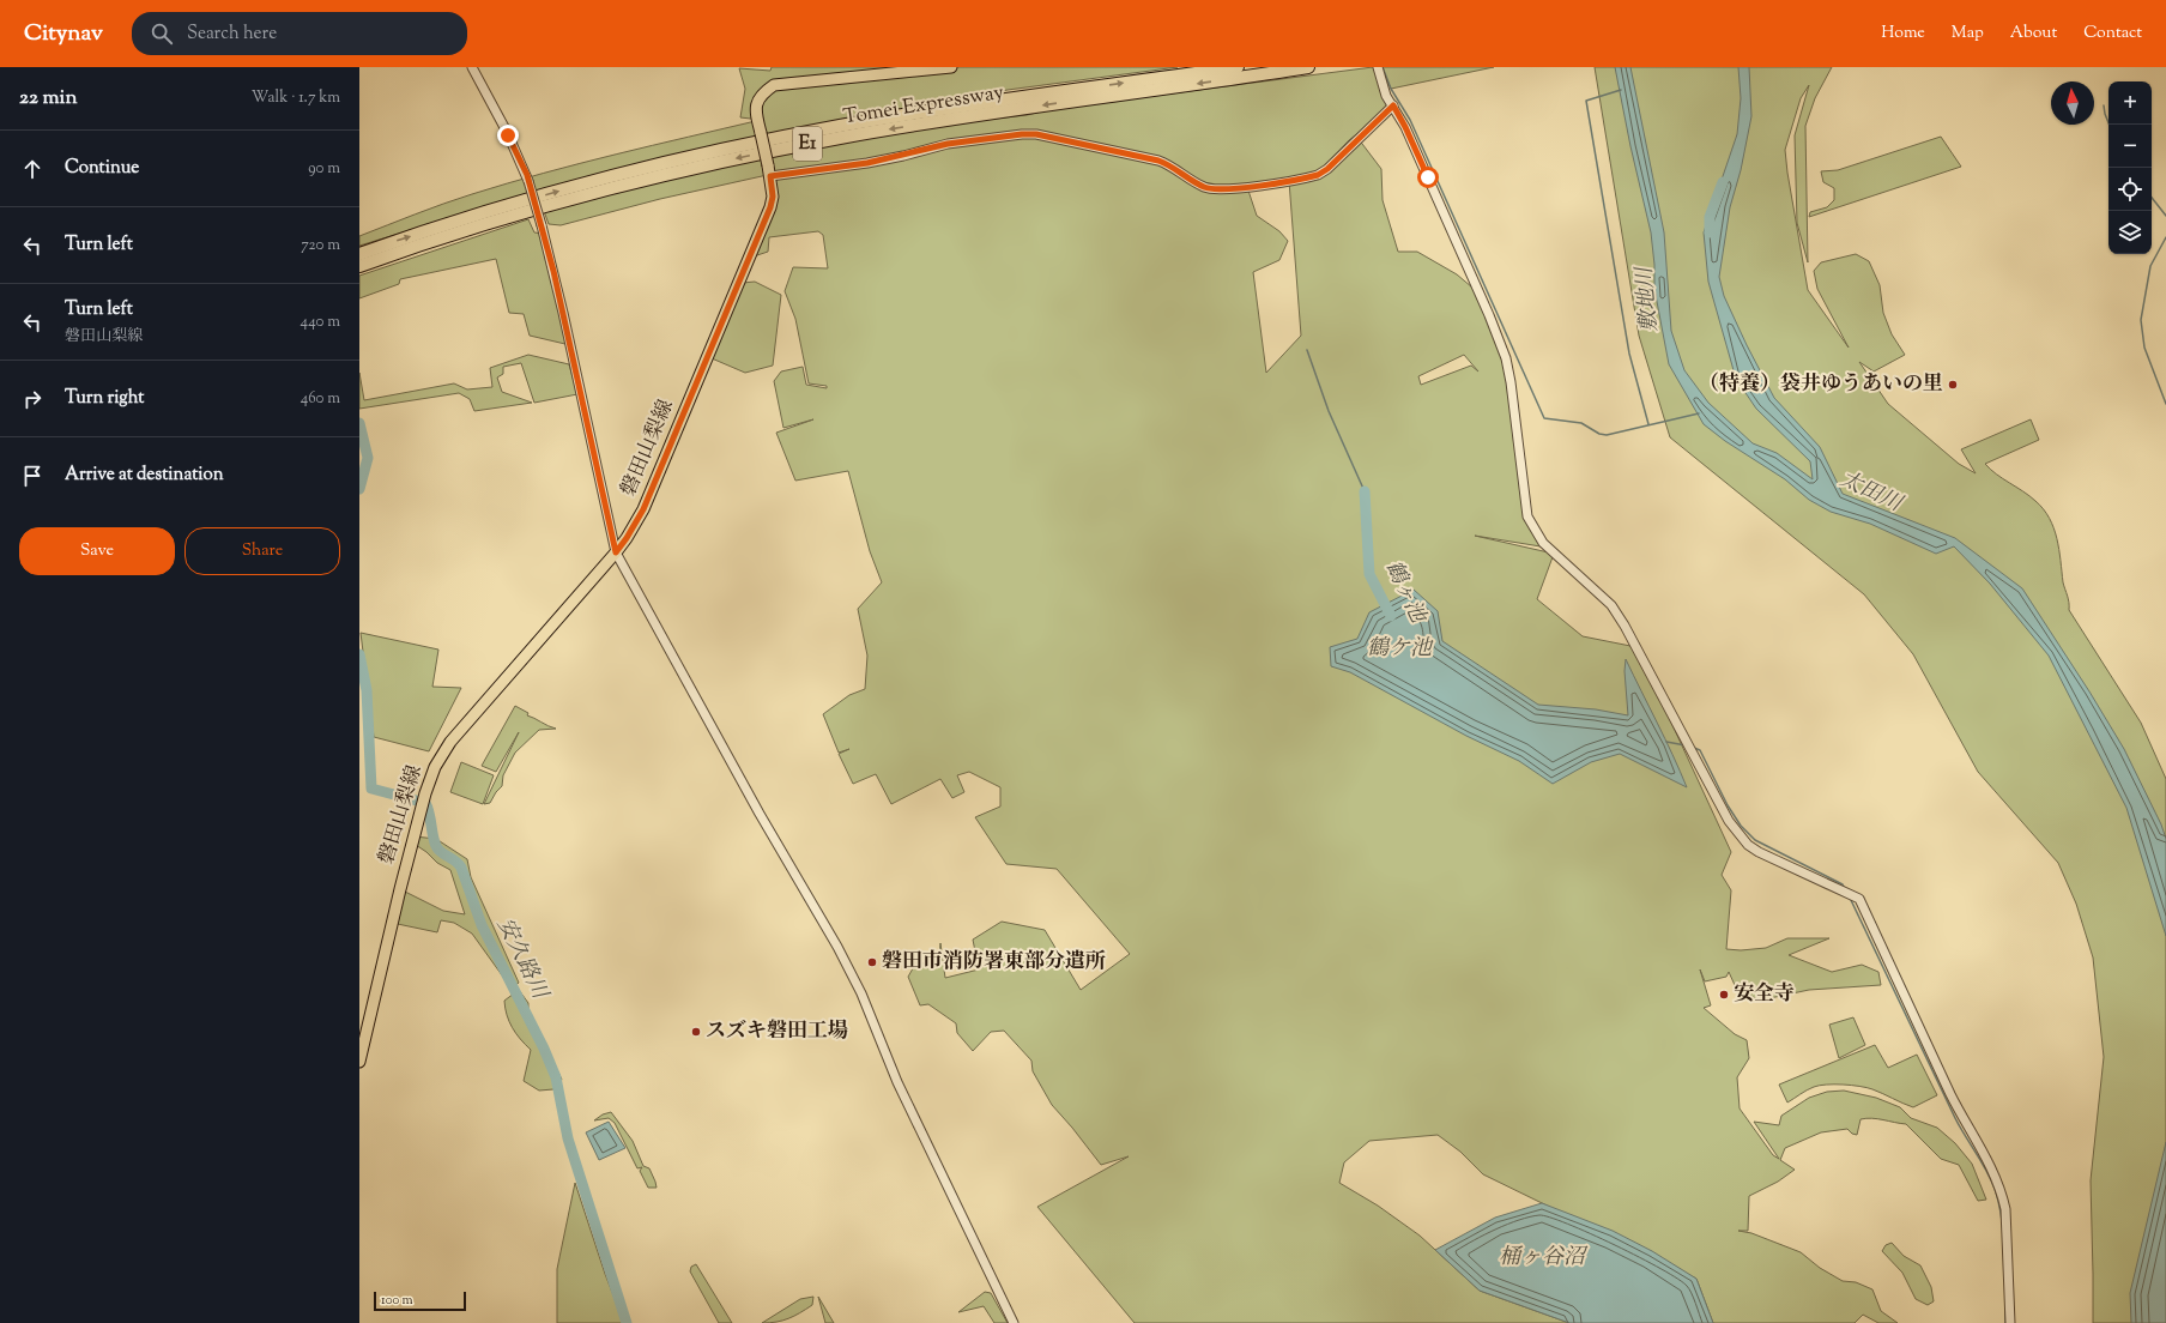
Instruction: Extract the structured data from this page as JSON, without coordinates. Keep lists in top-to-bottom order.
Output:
{
  "streets": {
    "highway": ["Tomei Expressway", "E1"],
    "main road": ["磐田山梨線"]
  },
  "water": [
    "敷地川",
    "太田川",
    "鶴ヶ池",
    "鶴ケ池",
    "安久路川",
    "桶ヶ谷沼"
  ],
  "places": [
    "（特養）袋井ゆうあいの里",
    "磐田市消防署東部分遣所",
    "安全寺",
    "スズキ磐田工場"
  ],
  "scale_bar": "100 m",
  "north": "top",
  "page": {
    "header": "Citynav",
    "search": "Search here",
    "nav": [
      "Home",
      "Map",
      "About",
      "Contact"
    ],
    "heading": ["22 min", "Walk · 1.7 km"],
    "map_buttons": ["+", "−"],
    "list": [
      ["Continue", "90 m"],
      ["Turn left", "720 m"],
      ["Turn left", "磐田山梨線", "440 m"],
      ["Turn right", "460 m"],
      "Arrive at destination"
    ],
    "buttons": ["Save", "Share"],
    "scale": "100 m"
  }
}
